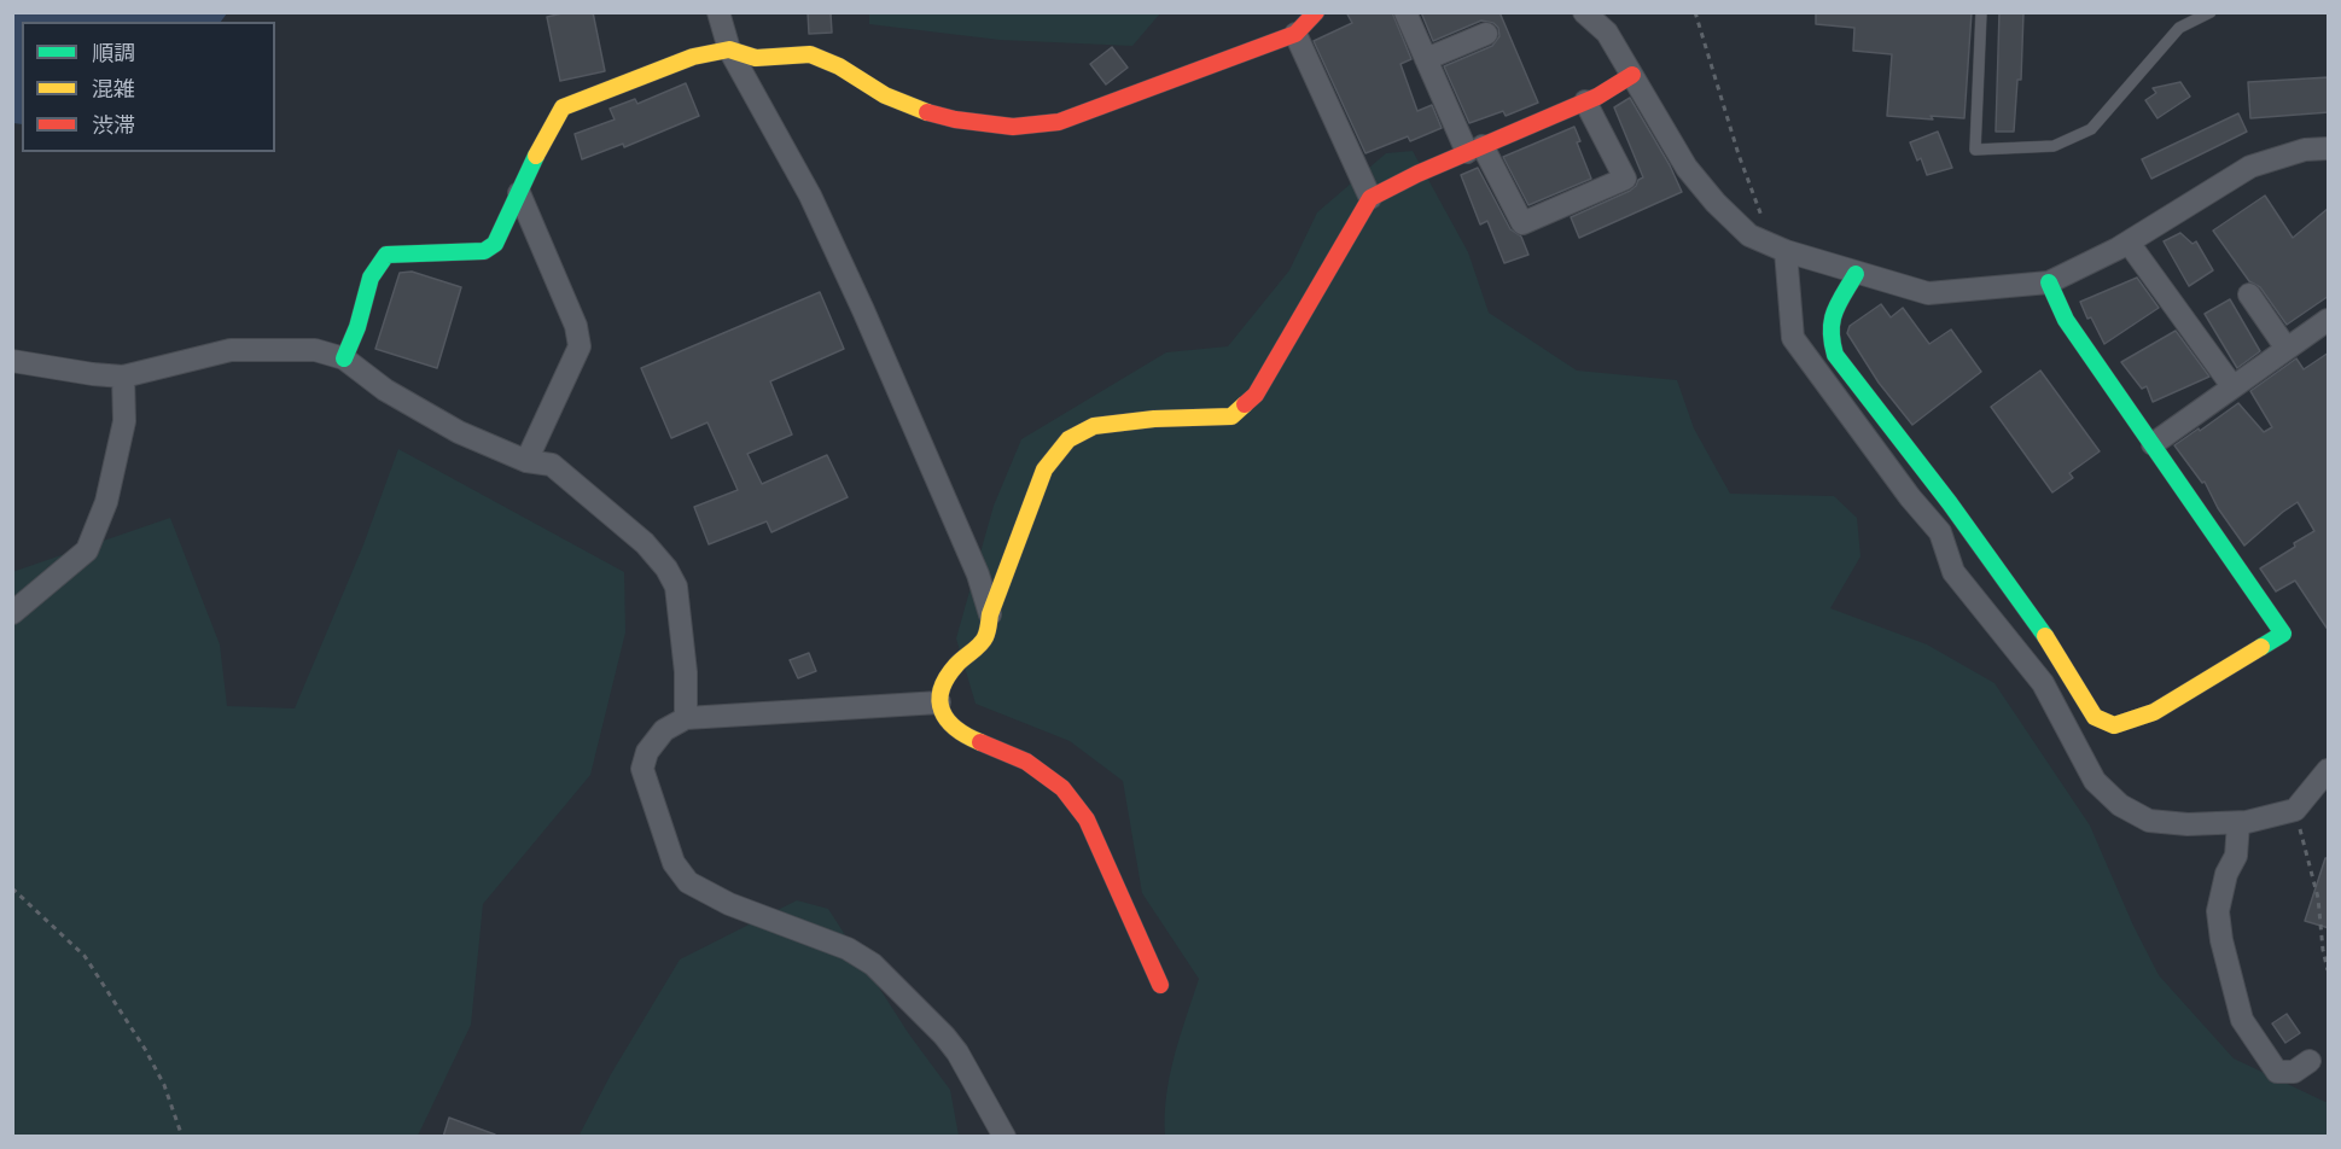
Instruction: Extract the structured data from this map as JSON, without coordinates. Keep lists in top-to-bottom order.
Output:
{
  "legend": ["順調", "混雑", "渋滞"]
}
